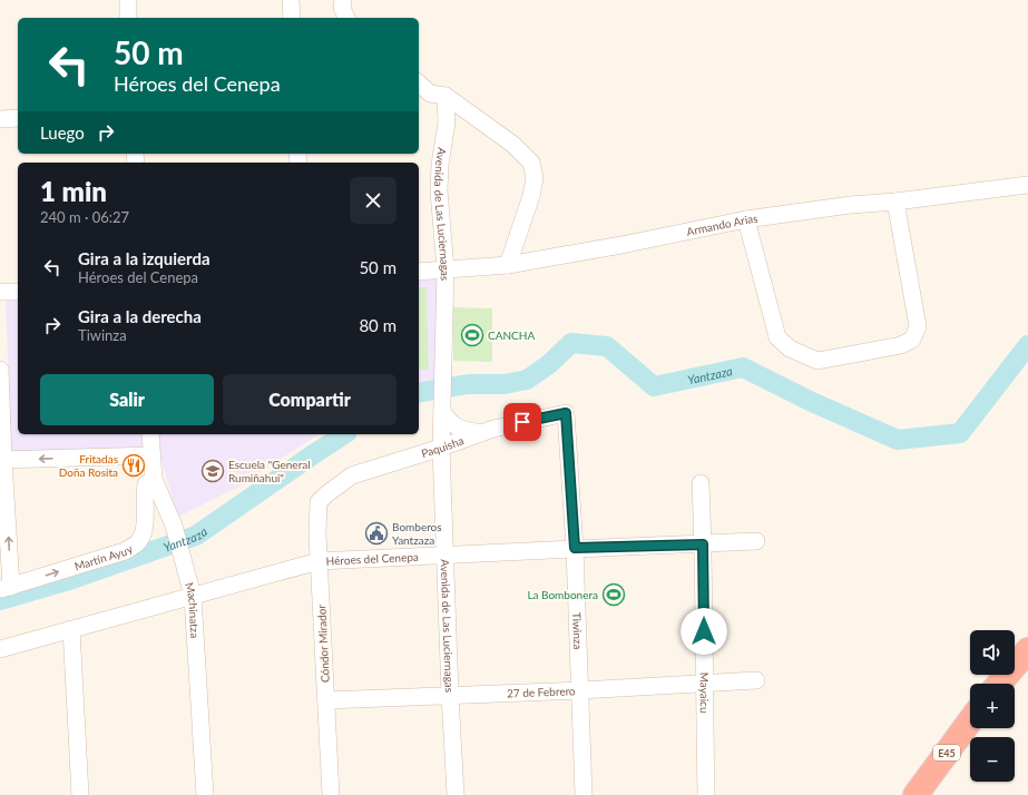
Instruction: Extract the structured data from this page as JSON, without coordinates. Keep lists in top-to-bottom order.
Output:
{
  "streets": {
    "highway": ["E45"],
    "street": [
      "Avenida de Las Luciernagas",
      "Armando Arias",
      "Paquisha",
      "Martín Ayuy",
      "Héroes del Cenepa",
      "Machinatza",
      "Tiwinza",
      "Cóndor Mirador",
      "27 de Febrero",
      "Mayaicu"
    ]
  },
  "crossings": [
    ["Avenida de Las Luciernagas", "Armando Arias"],
    ["Avenida de Las Luciernagas", "Paquisha"],
    ["Avenida de Las Luciernagas", "Héroes del Cenepa"],
    ["Avenida de Las Luciernagas", "27 de Febrero"],
    ["Paquisha", "Tiwinza"],
    ["Paquisha", "Cóndor Mirador"],
    ["Martín Ayuy", "Machinatza"],
    ["Héroes del Cenepa", "Machinatza"],
    ["Héroes del Cenepa", "Tiwinza"],
    ["Héroes del Cenepa", "Cóndor Mirador"],
    ["Héroes del Cenepa", "Mayaicu"],
    ["Tiwinza", "27 de Febrero"],
    ["Cóndor Mirador", "27 de Febrero"],
    ["27 de Febrero", "Mayaicu"]
  ],
  "one_way": ["Martín Ayuy"],
  "water": ["Yantzaza"],
  "places": {
    "sports": ["CANCHA", "La Bombonera"],
    "restaurant": ["Fritadas Doña Rosita"],
    "school or university": ["Escuela \"General Rumiñahui\""],
    "public building": ["Bomberos Yantzaza"]
  },
  "page": {
    "turn": ["50 m", "Héroes del Cenepa"],
    "then": "Luego",
    "heading": ["1 min", "240 m · 06:27"],
    "list": [
      {
        "name": "Gira a la izquierda",
        "note": "Héroes del Cenepa",
        "value": "50 m"
      },
      {
        "name": "Gira a la derecha",
        "note": "Tiwinza",
        "value": "80 m"
      }
    ],
    "buttons": ["Salir", "Compartir"],
    "map_buttons": ["+", "−"]
  }
}
